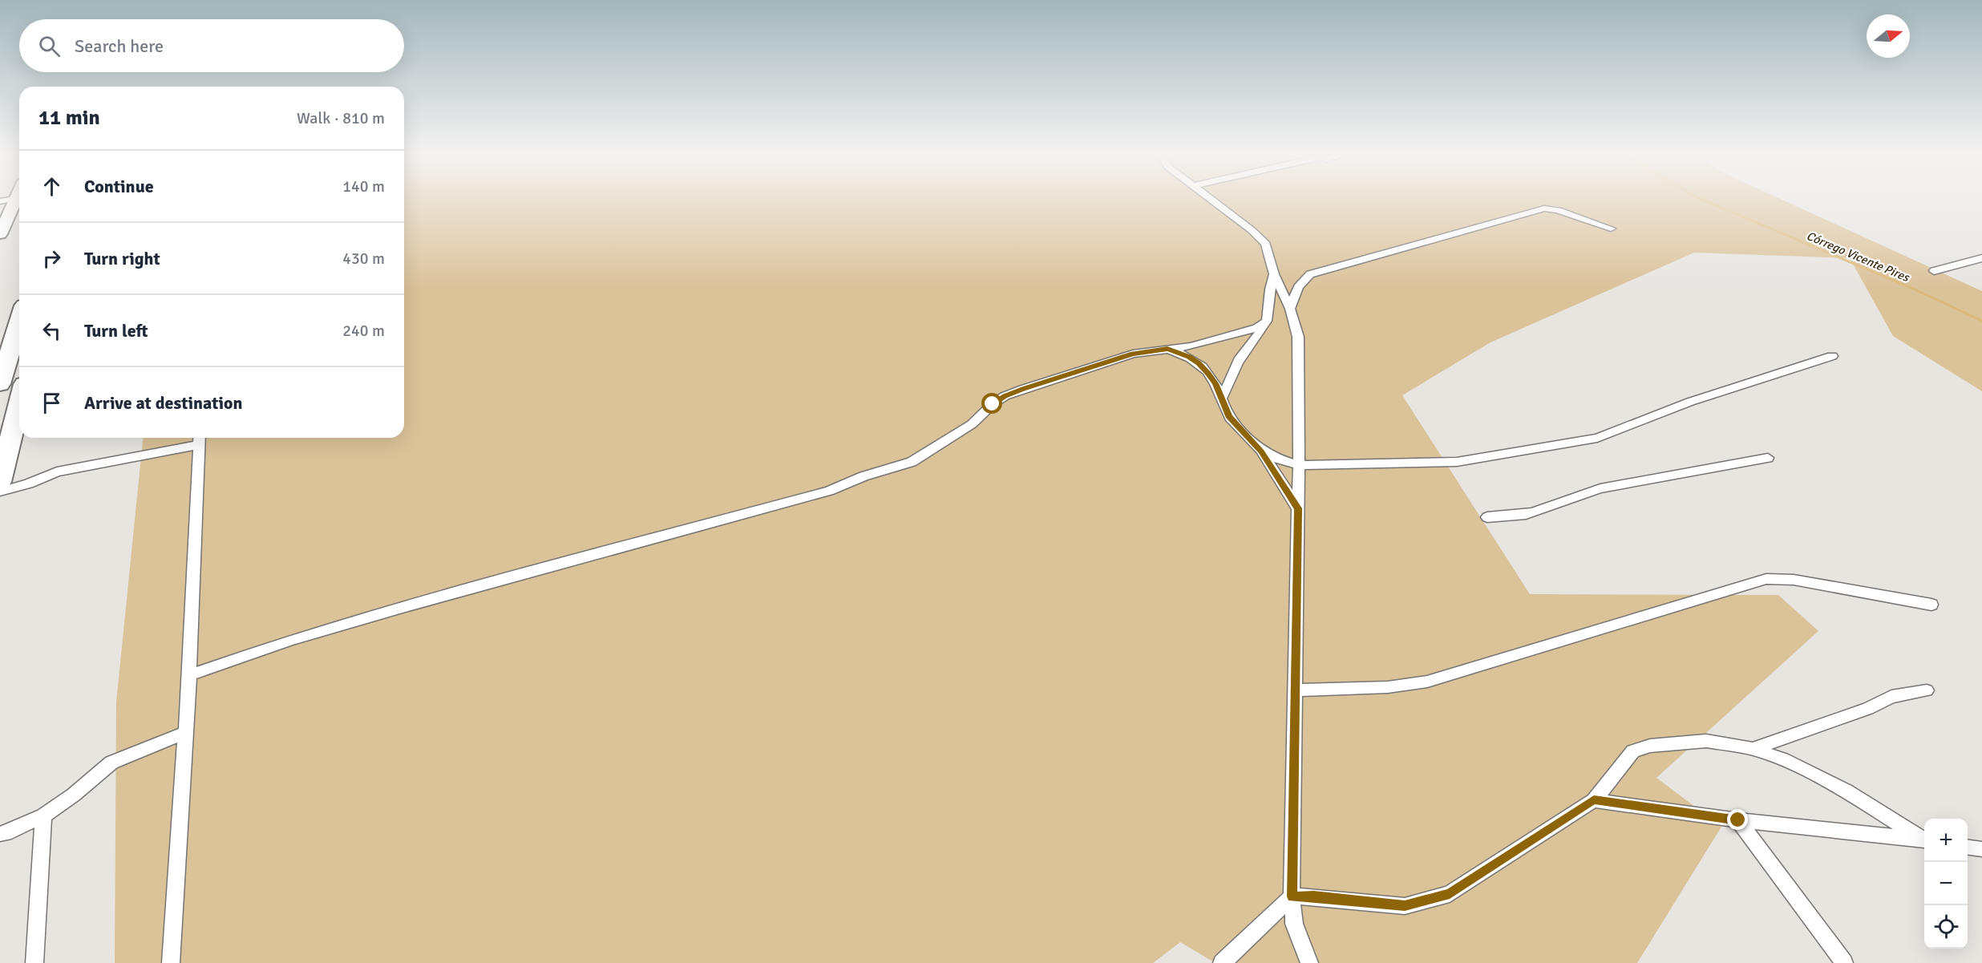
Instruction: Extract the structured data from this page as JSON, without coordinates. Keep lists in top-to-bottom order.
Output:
{
  "water": ["Córrego Vicente Pires"],
  "north": "right",
  "page": {
    "search": "Search here",
    "heading": ["11 min", "Walk · 810 m"],
    "list": [
      ["Continue", "140 m"],
      ["Turn right", "430 m"],
      ["Turn left", "240 m"],
      "Arrive at destination"
    ],
    "map_buttons": ["+", "−"]
  }
}
